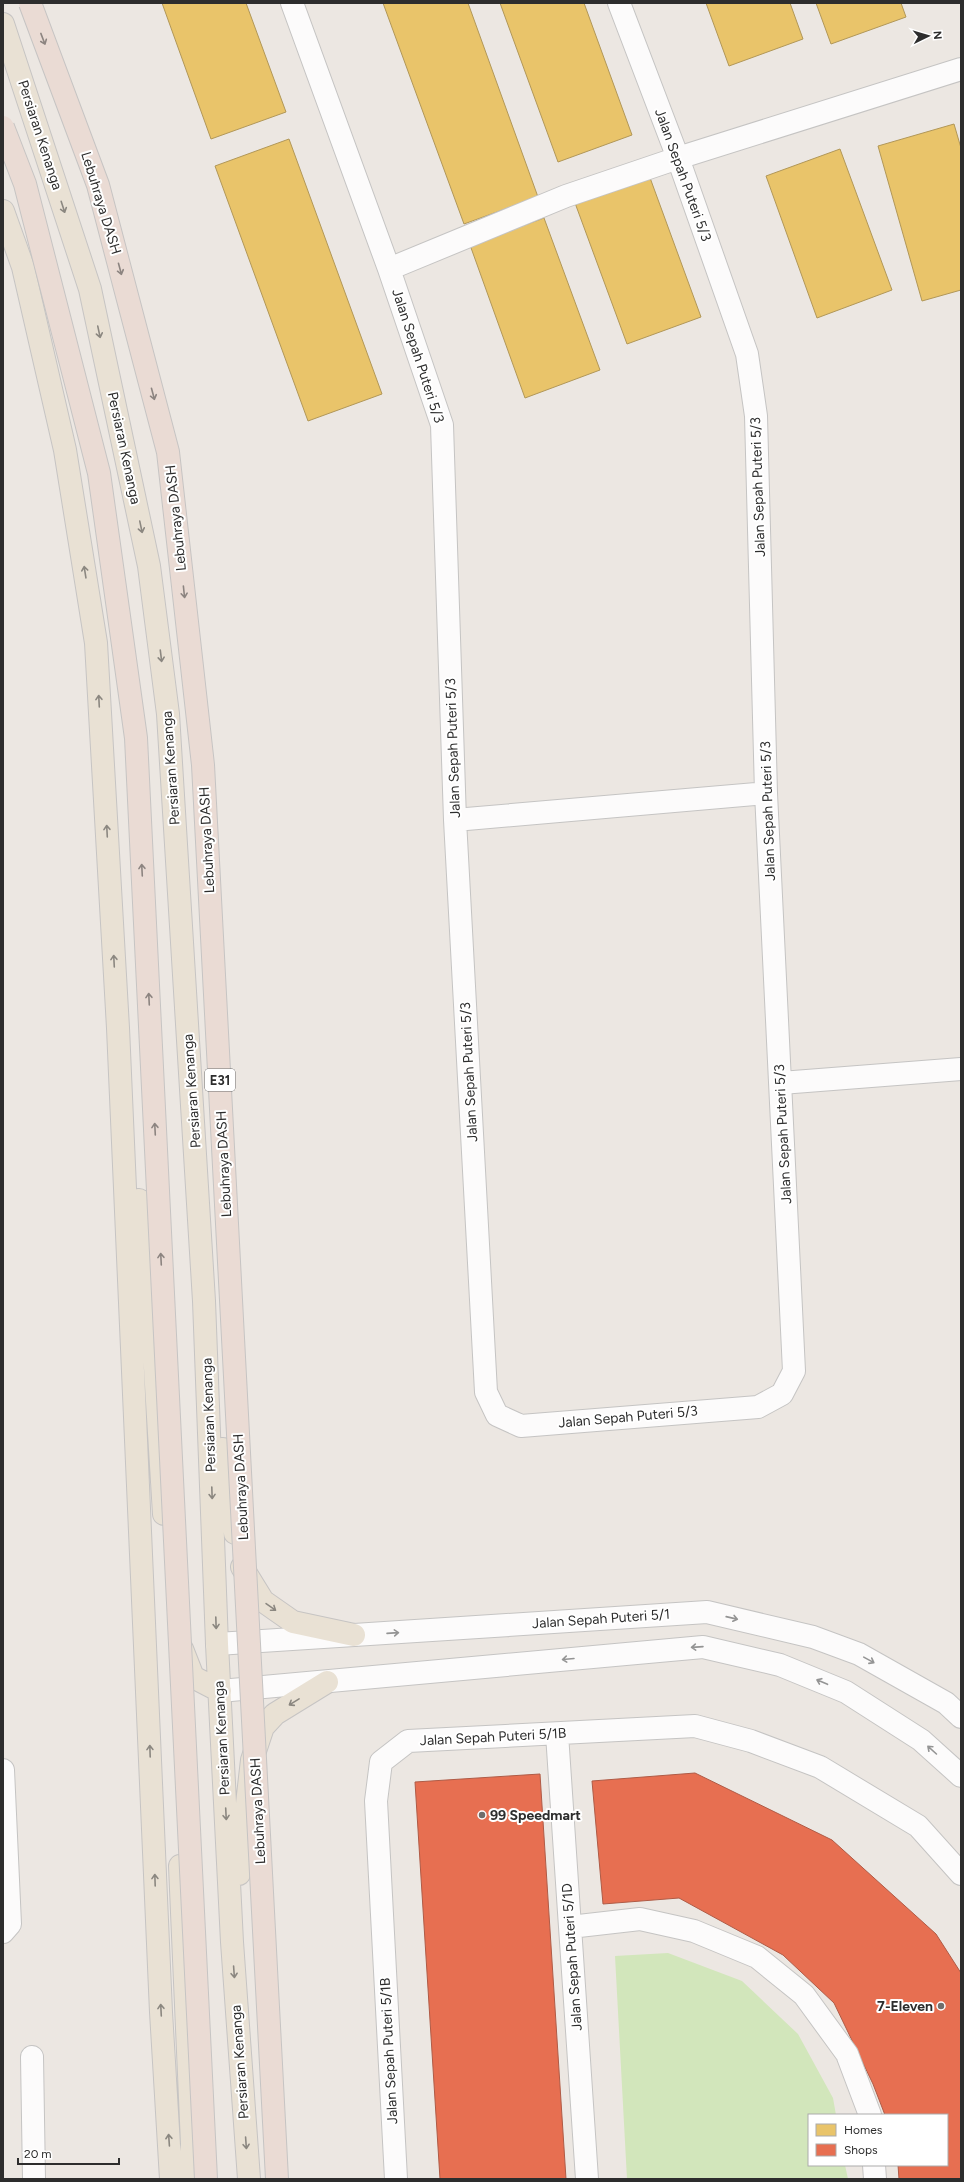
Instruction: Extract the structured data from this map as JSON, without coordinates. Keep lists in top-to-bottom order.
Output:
{
  "streets": {
    "highway": ["Lebuhraya DASH", "E31"],
    "main road": ["Persiaran Kenanga"],
    "street": [
      "Jalan Sepah Puteri 5/3",
      "Jalan Sepah Puteri 5/1",
      "Jalan Sepah Puteri 5/1B",
      "Jalan Sepah Puteri 5/1D"
    ]
  },
  "crossings": [
    ["Persiaran Kenanga", "Jalan Sepah Puteri 5/1"],
    ["Jalan Sepah Puteri 5/1B", "Jalan Sepah Puteri 5/1D"]
  ],
  "places": ["99 Speedmart", "7-Eleven"],
  "legend": ["Homes", "Shops"],
  "scale_bar": "20 m",
  "north": "right"
}
